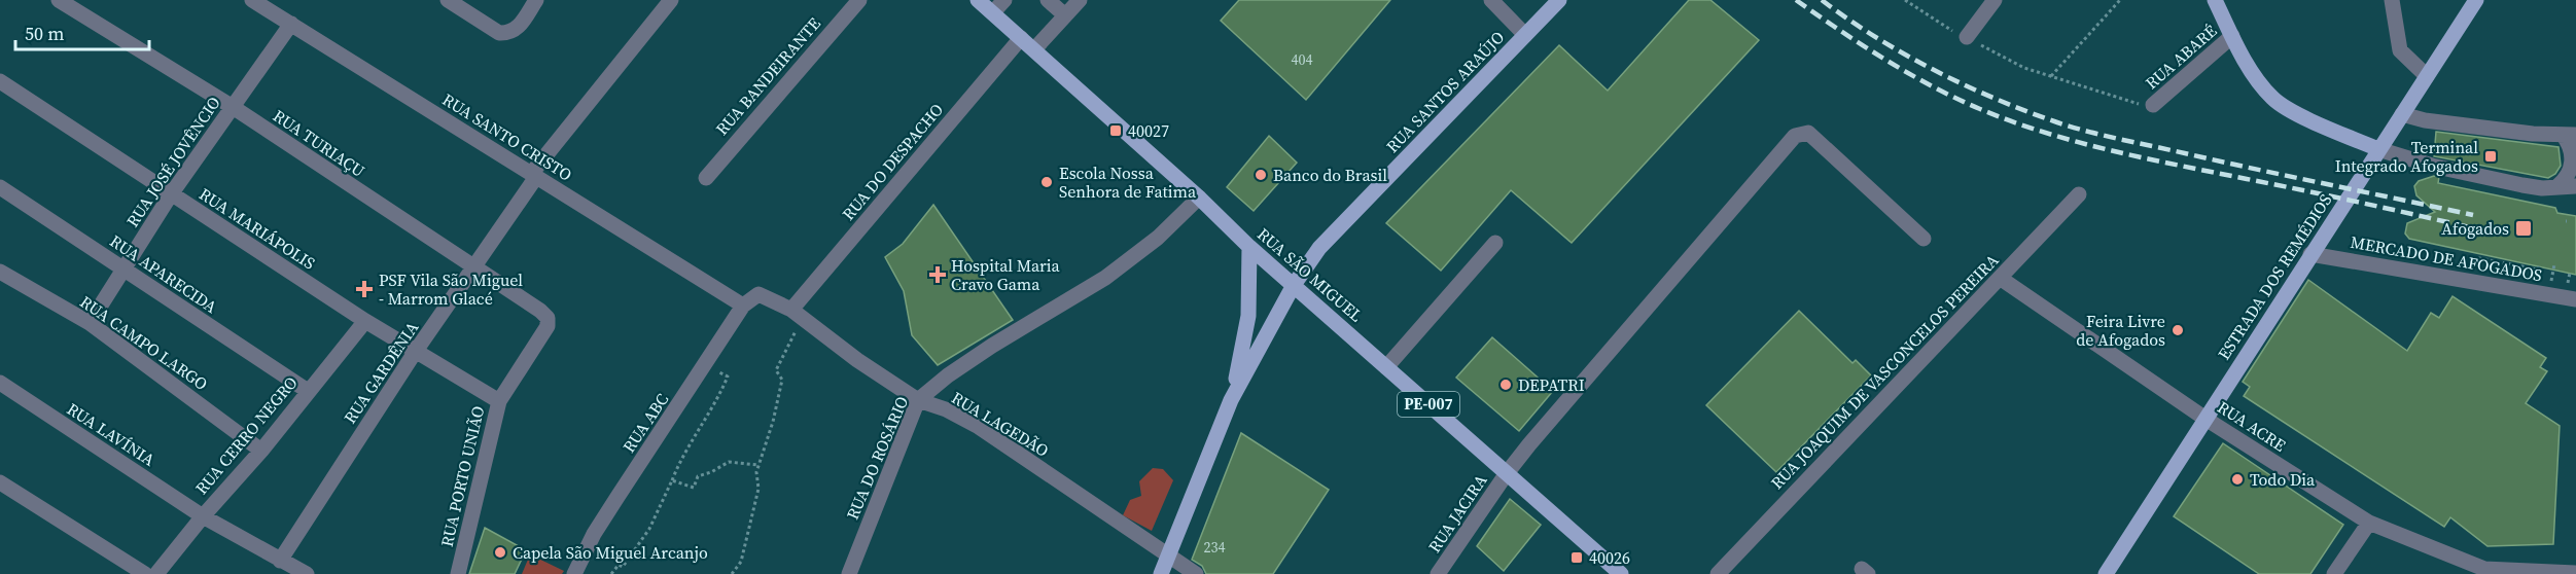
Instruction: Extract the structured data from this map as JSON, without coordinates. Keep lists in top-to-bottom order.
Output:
{
  "streets": {
    "main road": [
      "RUA SANTOS ARAÚJO",
      "RUA SÃO MIGUEL",
      "ESTRADA DOS REMÉDIOS",
      "PE-007"
    ],
    "street": [
      "RUA ABARÉ",
      "RUA BANDEIRANTE",
      "RUA SANTO CRISTO",
      "RUA TURIAÇU",
      "RUA JOSÉ JOVÊNCIO",
      "RUA DO DESPACHO",
      "RUA MARIÁPOLIS",
      "MERCADO DE AFOGADOS",
      "RUA APARECIDA",
      "RUA CAMPO LARGO",
      "RUA JOAQUIM DE VASCONCELOS PEREIRA",
      "RUA GARDÊNIA",
      "RUA ABC",
      "RUA LAGEDÃO",
      "RUA ACRE",
      "RUA LAVÍNIA",
      "RUA CERRO NEGRO",
      "RUA DO ROSÁRIO",
      "RUA PORTO UNIÃO",
      "RUA JACIRA"
    ]
  },
  "crossings": [
    ["RUA SANTOS ARAÚJO", "RUA SÃO MIGUEL"],
    ["RUA SANTO CRISTO", "RUA JOSÉ JOVÊNCIO"],
    ["RUA SANTO CRISTO", "RUA GARDÊNIA"],
    ["RUA SANTO CRISTO", "RUA ABC"],
    ["RUA SANTO CRISTO", "RUA LAGEDÃO"],
    ["RUA TURIAÇU", "RUA JOSÉ JOVÊNCIO"],
    ["RUA TURIAÇU", "RUA GARDÊNIA"],
    ["RUA TURIAÇU", "RUA PORTO UNIÃO"],
    ["RUA JOSÉ JOVÊNCIO", "RUA MARIÁPOLIS"],
    ["RUA JOSÉ JOVÊNCIO", "RUA APARECIDA"],
    ["RUA JOSÉ JOVÊNCIO", "RUA CAMPO LARGO"],
    ["RUA DO DESPACHO", "RUA SÃO MIGUEL"],
    ["RUA DO DESPACHO", "RUA LAGEDÃO"],
    ["RUA MARIÁPOLIS", "RUA GARDÊNIA"],
    ["RUA MARIÁPOLIS", "RUA CERRO NEGRO"],
    ["RUA MARIÁPOLIS", "RUA PORTO UNIÃO"],
    ["MERCADO DE AFOGADOS", "ESTRADA DOS REMÉDIOS"],
    ["RUA APARECIDA", "RUA CERRO NEGRO"],
    ["RUA SÃO MIGUEL", "RUA DO ROSÁRIO"],
    ["RUA SÃO MIGUEL", "RUA JACIRA"],
    ["ESTRADA DOS REMÉDIOS", "RUA ACRE"],
    ["RUA CAMPO LARGO", "RUA CERRO NEGRO"],
    ["RUA JOAQUIM DE VASCONCELOS PEREIRA", "RUA ACRE"],
    ["RUA GARDÊNIA", "RUA LAVÍNIA"],
    ["RUA ABC", "RUA LAGEDÃO"],
    ["RUA LAGEDÃO", "RUA DO ROSÁRIO"],
    ["RUA LAVÍNIA", "RUA CERRO NEGRO"]
  ],
  "places": {
    "transit": [
      "40027",
      "Terminal Integrado Afogados",
      "Afogados",
      "40026"
    ],
    "other": [
      "Banco do Brasil",
      "Escola Nossa Senhora de Fatima",
      "Feira Livre de Afogados",
      "DEPATRI",
      "Todo Dia",
      "Capela São Miguel Arcanjo"
    ],
    "health": ["Hospital Maria Cravo Gama", "PSF Vila São Miguel - Marrom Glacé"]
  },
  "house_numbers": ["404", "234"],
  "scale_bar": "50 m"
}
